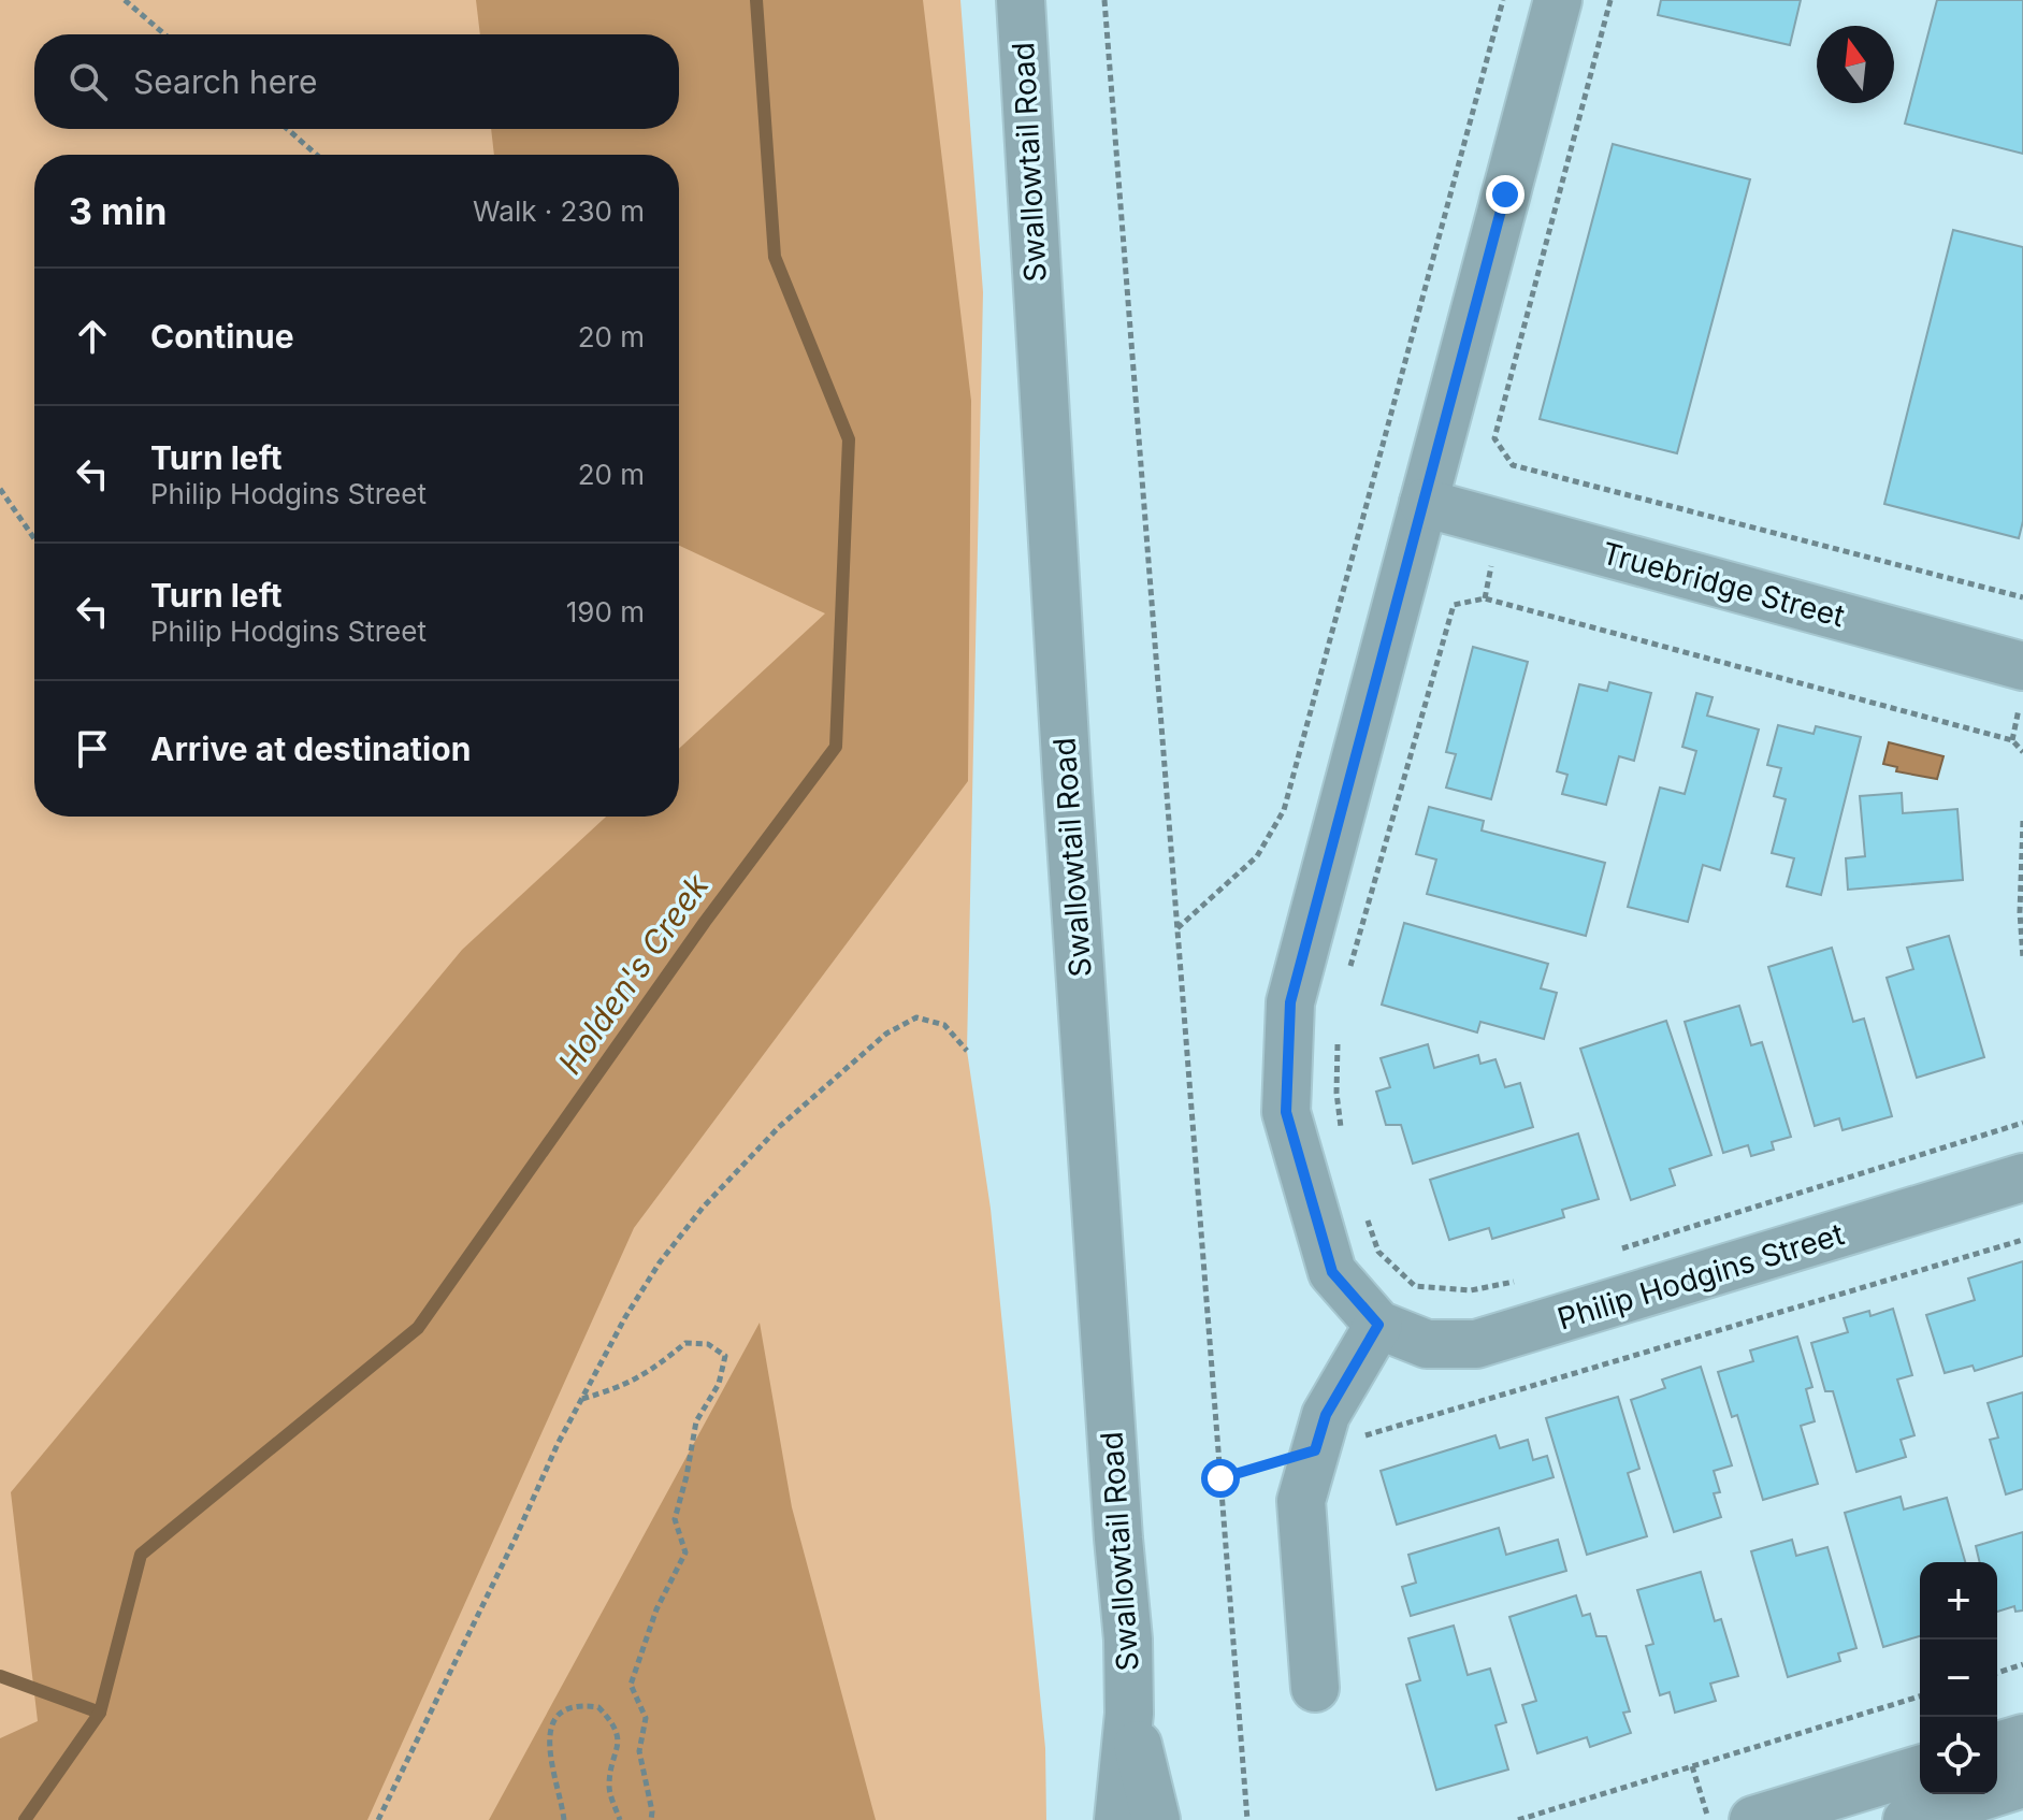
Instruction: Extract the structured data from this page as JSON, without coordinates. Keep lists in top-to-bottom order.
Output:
{
  "streets": {
    "street": ["Swallowtail Road", "Truebridge Street", "Philip Hodgins Street"]
  },
  "crossings": [
    ["Truebridge Street", "Philip Hodgins Street"]
  ],
  "water": ["Holden's Creek"],
  "north": "top",
  "page": {
    "search": "Search here",
    "heading": ["3 min", "Walk · 230 m"],
    "list": [
      ["Continue", "20 m"],
      ["Turn left", "Philip Hodgins Street", "20 m"],
      ["Turn left", "Philip Hodgins Street", "190 m"],
      "Arrive at destination"
    ],
    "map_buttons": ["+", "−"]
  }
}
